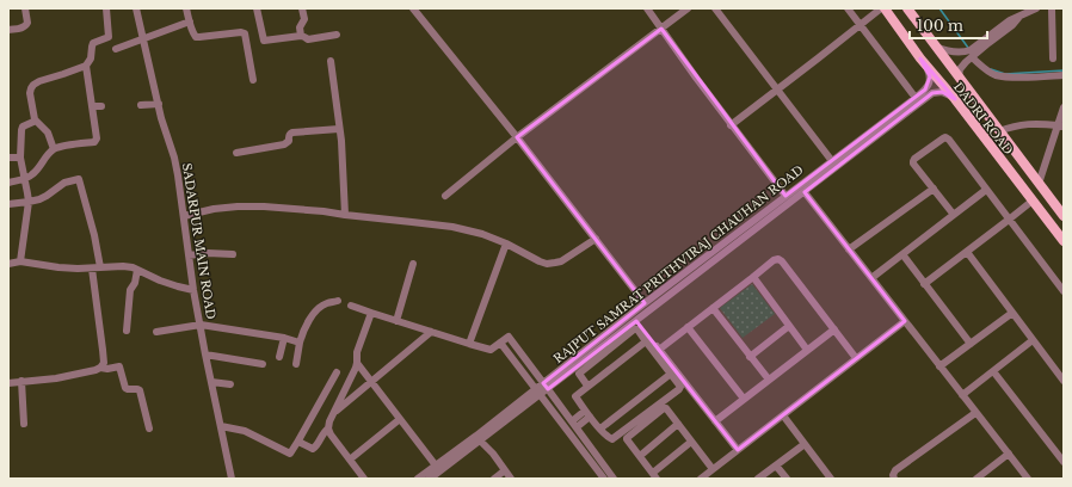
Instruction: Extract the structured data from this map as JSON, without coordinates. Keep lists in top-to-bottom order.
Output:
{
  "streets": {
    "main road": ["DADRI ROAD"],
    "street": ["SADARPUR MAIN ROAD", "RAJPUT SAMRAT PRITHVIRAJ CHAUHAN ROAD"]
  },
  "crossings": [
    ["DADRI ROAD", "RAJPUT SAMRAT PRITHVIRAJ CHAUHAN ROAD"]
  ],
  "scale_bar": "100 m"
}
